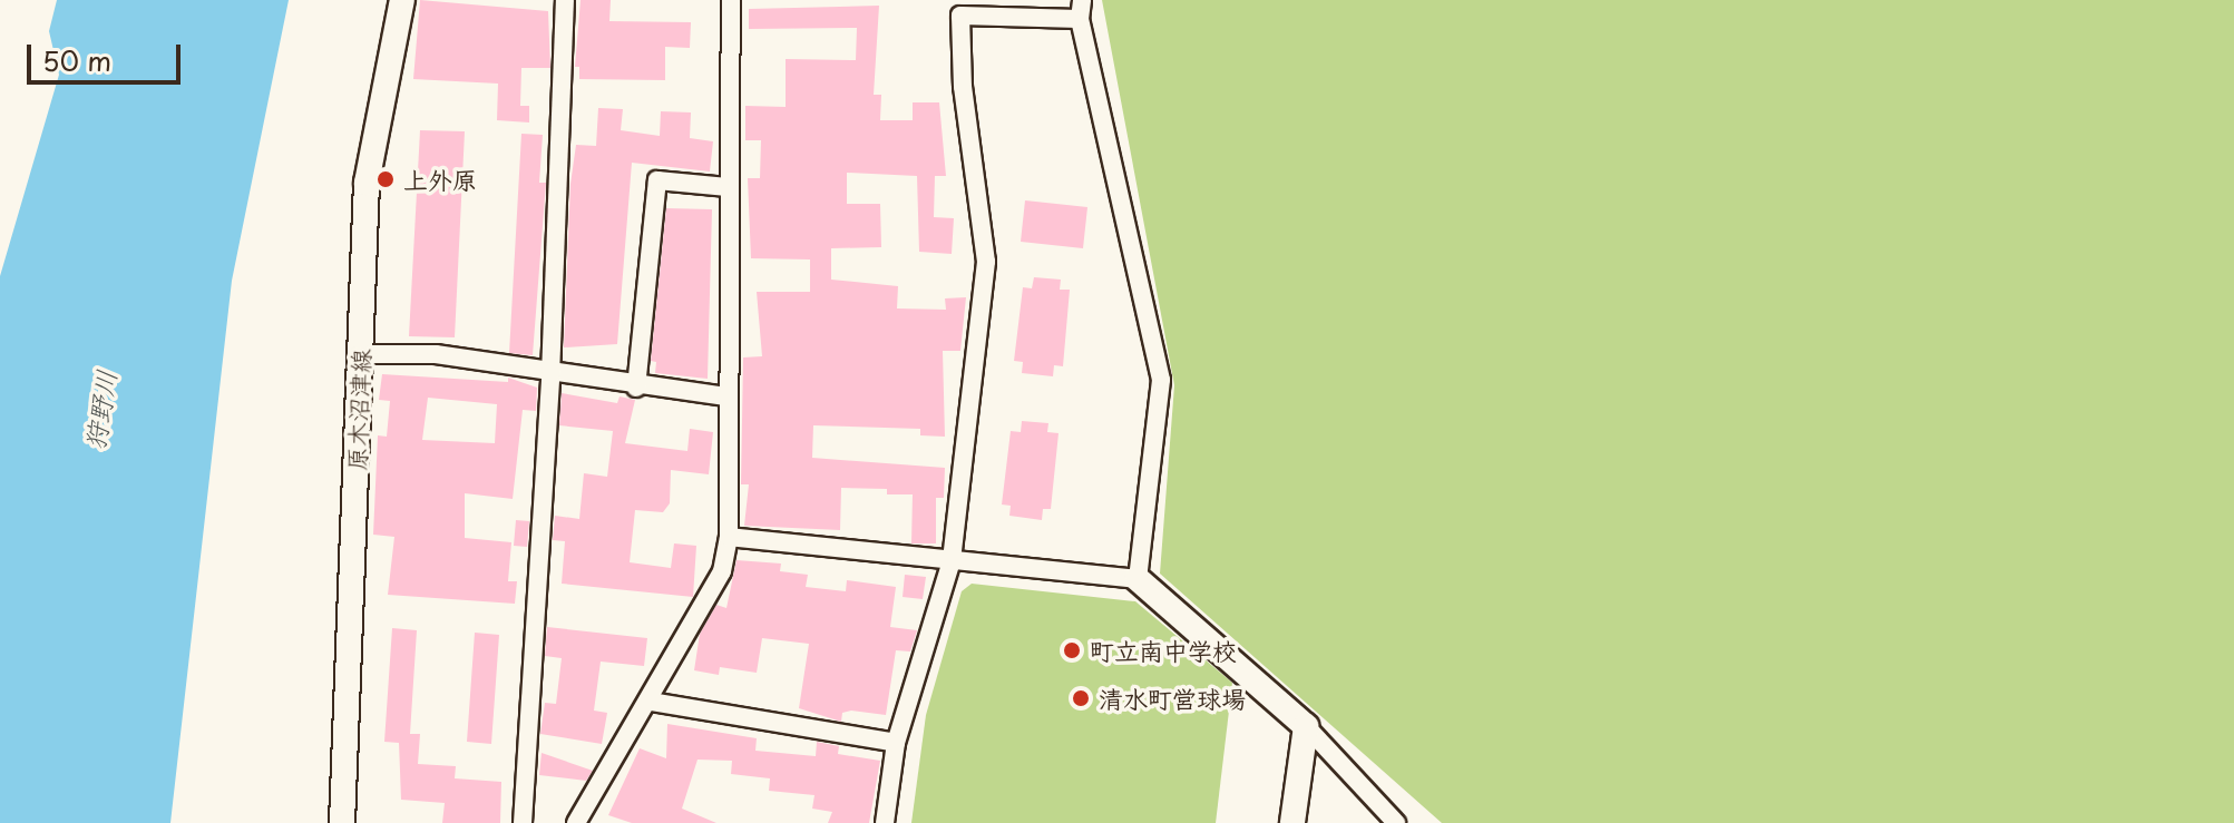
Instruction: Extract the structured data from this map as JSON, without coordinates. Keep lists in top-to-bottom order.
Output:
{
  "streets": {
    "main road": ["原木沼津線"]
  },
  "water": ["狩野川"],
  "places": ["上外原", "町立南中学校", "清水町営球場"],
  "scale_bar": "50 m"
}
